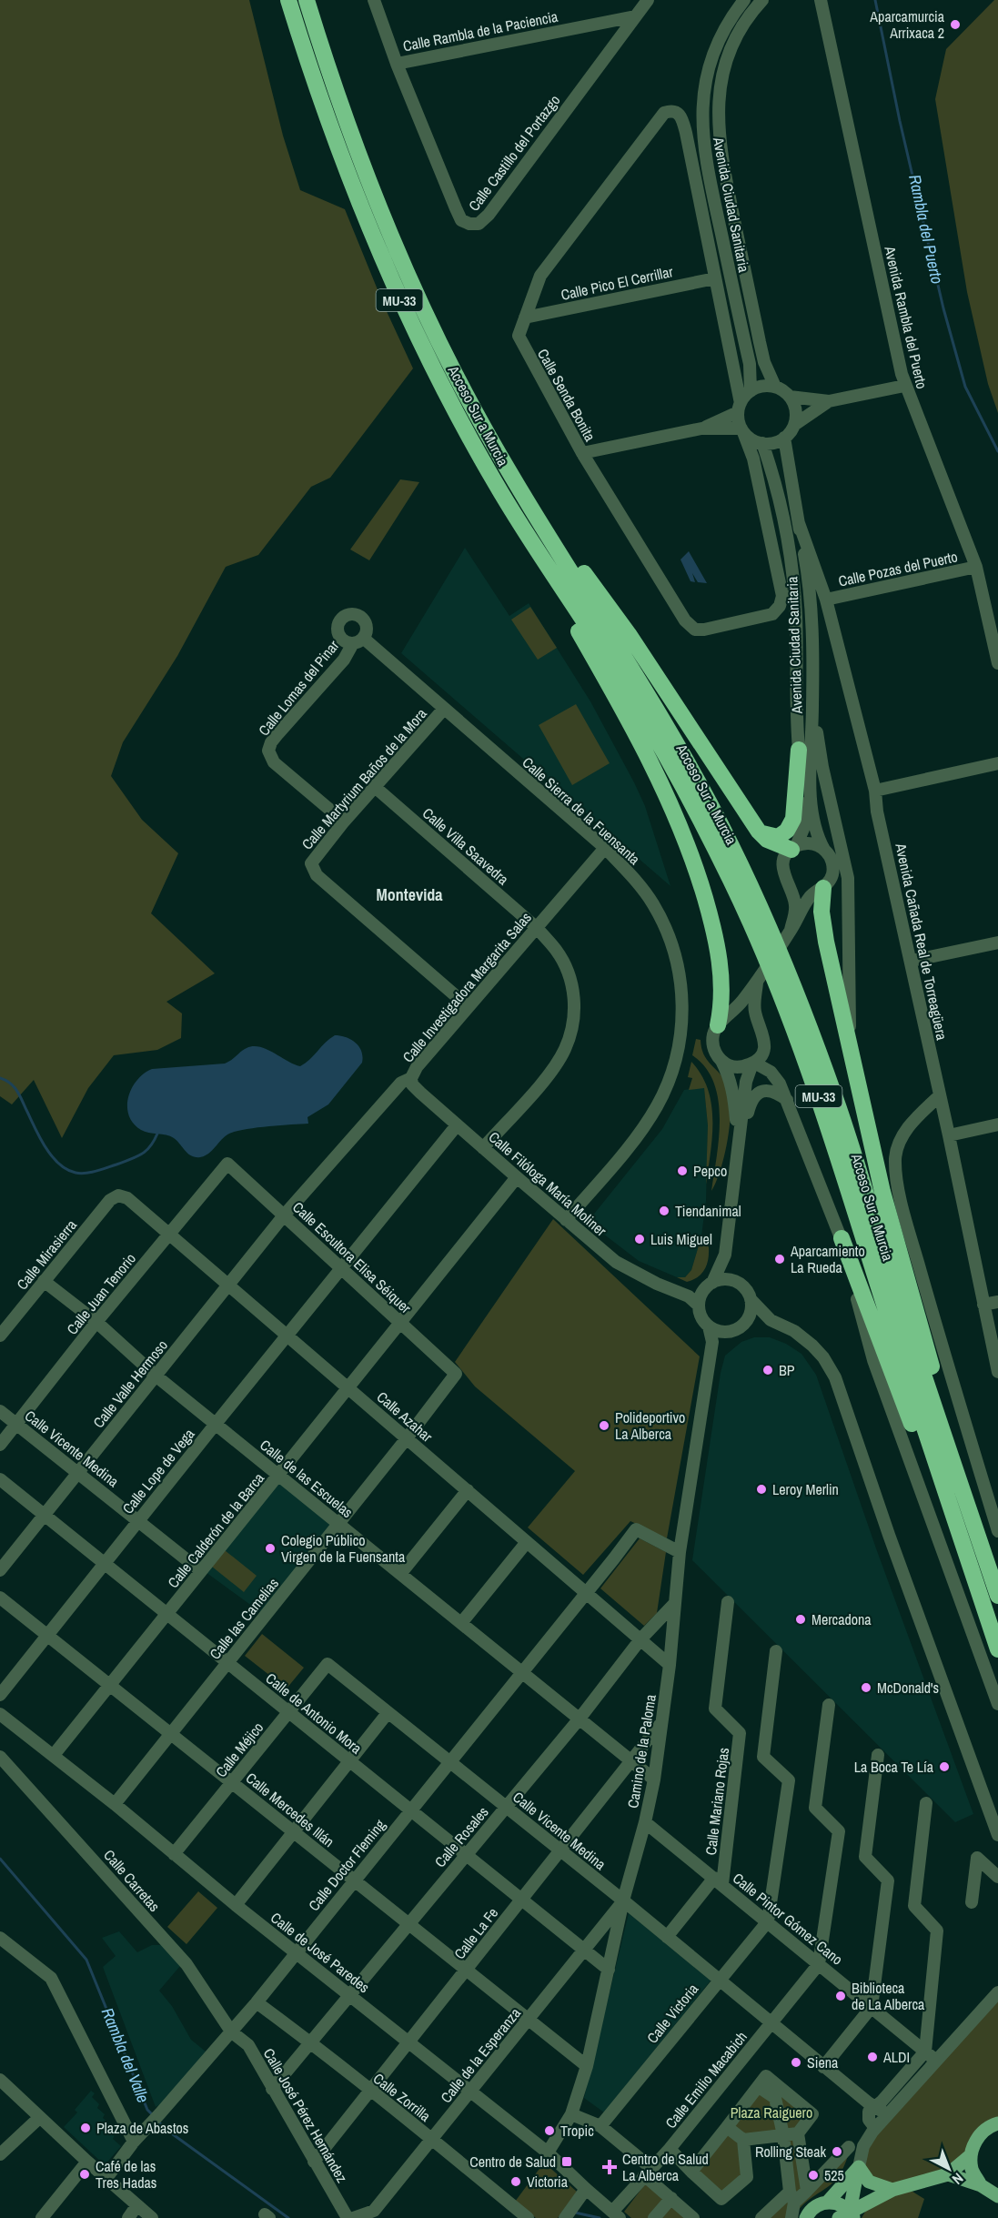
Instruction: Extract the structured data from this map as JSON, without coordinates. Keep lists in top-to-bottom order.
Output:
{
  "streets": {
    "highway": ["MU-33", "Acceso Sur a Murcia"],
    "street": [
      "Calle Rambla de la Paciencia",
      "Calle Castillo del Portazgo",
      "Avenida Ciudad Sanitaria",
      "Calle Pico El Cerrillar",
      "Avenida Rambla del Puerto",
      "Calle Senda Bonita",
      "Calle Pozas del Puerto",
      "Calle Lomas del Pinar",
      "Calle Martyrium Baños de la Mora",
      "Calle Sierra de la Fuensanta",
      "Calle Villa Saavedra",
      "Avenida Cañada Real de Torreagüera",
      "Calle Investigadora Margarita Salas",
      "Calle Filóloga María Moliner",
      "Calle Mirasierra",
      "Calle Escultora Elisa Séiquer",
      "Calle Juan Tenorio",
      "Calle Valle Hermoso",
      "Calle Azahar",
      "Calle Vicente Medina",
      "Calle Lope de Vega",
      "Calle de las Escuelas",
      "Calle Calderón de la Barca",
      "Calle las Camelias",
      "Calle de Antonio Mora",
      "Calle Méjico",
      "Camino de la Paloma",
      "Calle Mariano Rojas",
      "Calle Mercedes Illán",
      "Calle Rosales",
      "Calle Doctor Fleming",
      "Calle Carretas",
      "Calle Pintor Gómez Cano",
      "Calle La Fe",
      "Calle de José Paredes",
      "Calle Victoria",
      "Calle de la Esperanza",
      "Calle Emilio Macabich",
      "Calle Zorrilla",
      "Calle José Pérez Hernández"
    ]
  },
  "crossings": [
    ["Calle Rambla de la Paciencia", "Calle Castillo del Portazgo"],
    ["Avenida Ciudad Sanitaria", "Calle Senda Bonita"],
    ["Avenida Ciudad Sanitaria", "Avenida Cañada Real de Torreagüera"],
    ["Calle Pico El Cerrillar", "Calle Senda Bonita"],
    ["Avenida Rambla del Puerto", "Calle Pozas del Puerto"],
    ["Calle Pozas del Puerto", "Avenida Cañada Real de Torreagüera"],
    ["Calle Lomas del Pinar", "Calle Martyrium Baños de la Mora"],
    ["Calle Lomas del Pinar", "Calle Sierra de la Fuensanta"],
    ["Calle Martyrium Baños de la Mora", "Calle Sierra de la Fuensanta"],
    ["Calle Martyrium Baños de la Mora", "Calle Villa Saavedra"],
    ["Calle Martyrium Baños de la Mora", "Calle Investigadora Margarita Salas"],
    ["Calle Sierra de la Fuensanta", "Calle Investigadora Margarita Salas"],
    ["Calle Sierra de la Fuensanta", "Calle Filóloga María Moliner"],
    ["Calle Villa Saavedra", "Calle Investigadora Margarita Salas"],
    ["Calle Villa Saavedra", "Calle Filóloga María Moliner"],
    ["Calle Investigadora Margarita Salas", "Calle Filóloga María Moliner"],
    ["Calle Investigadora Margarita Salas", "Calle Escultora Elisa Séiquer"],
    ["Calle Investigadora Margarita Salas", "Calle Valle Hermoso"],
    ["Calle Filóloga María Moliner", "Calle Lope de Vega"],
    ["Calle Filóloga María Moliner", "Calle Calderón de la Barca"],
    ["Calle Filóloga María Moliner", "Camino de la Paloma"],
    ["Calle Mirasierra", "Calle Azahar"],
    ["Calle Mirasierra", "Calle de las Escuelas"],
    ["Calle Escultora Elisa Séiquer", "Calle Juan Tenorio"],
    ["Calle Escultora Elisa Séiquer", "Calle Valle Hermoso"],
    ["Calle Escultora Elisa Séiquer", "Calle Lope de Vega"],
    ["Calle Escultora Elisa Séiquer", "Calle Calderón de la Barca"],
    ["Calle Escultora Elisa Séiquer", "Calle las Camelias"],
    ["Calle Juan Tenorio", "Calle Azahar"],
    ["Calle Juan Tenorio", "Calle Vicente Medina"],
    ["Calle Juan Tenorio", "Calle de las Escuelas"],
    ["Calle Valle Hermoso", "Calle Azahar"],
    ["Calle Valle Hermoso", "Calle Vicente Medina"],
    ["Calle Valle Hermoso", "Calle de las Escuelas"],
    ["Calle Valle Hermoso", "Calle de Antonio Mora"],
    ["Calle Azahar", "Calle Lope de Vega"],
    ["Calle Azahar", "Calle Calderón de la Barca"],
    ["Calle Azahar", "Calle las Camelias"],
    ["Calle Azahar", "Camino de la Paloma"],
    ["Calle Azahar", "Calle Rosales"],
    ["Calle Azahar", "Calle Doctor Fleming"],
    ["Calle Vicente Medina", "Calle Lope de Vega"],
    ["Calle Vicente Medina", "Calle Calderón de la Barca"],
    ["Calle Vicente Medina", "Calle Méjico"],
    ["Calle Vicente Medina", "Camino de la Paloma"],
    ["Calle Vicente Medina", "Calle Rosales"],
    ["Calle Vicente Medina", "Calle Doctor Fleming"],
    ["Calle Vicente Medina", "Calle La Fe"],
    ["Calle Vicente Medina", "Calle Victoria"],
    ["Calle Vicente Medina", "Calle de la Esperanza"],
    ["Calle Vicente Medina", "Calle Emilio Macabich"],
    ["Calle Lope de Vega", "Calle de las Escuelas"],
    ["Calle Lope de Vega", "Calle de Antonio Mora"],
    ["Calle Lope de Vega", "Calle Mercedes Illán"],
    ["Calle de las Escuelas", "Calle Calderón de la Barca"],
    ["Calle de las Escuelas", "Calle las Camelias"],
    ["Calle de las Escuelas", "Camino de la Paloma"],
    ["Calle de las Escuelas", "Calle Rosales"],
    ["Calle de las Escuelas", "Calle Doctor Fleming"],
    ["Calle de las Escuelas", "Calle La Fe"],
    ["Calle Calderón de la Barca", "Calle de Antonio Mora"],
    ["Calle Calderón de la Barca", "Calle Mercedes Illán"],
    ["Calle Calderón de la Barca", "Calle de José Paredes"],
    ["Calle las Camelias", "Calle de Antonio Mora"],
    ["Calle las Camelias", "Calle Mercedes Illán"],
    ["Calle las Camelias", "Calle de José Paredes"],
    ["Calle de Antonio Mora", "Calle Méjico"],
    ["Calle de Antonio Mora", "Camino de la Paloma"],
    ["Calle de Antonio Mora", "Calle Rosales"],
    ["Calle de Antonio Mora", "Calle Doctor Fleming"],
    ["Calle de Antonio Mora", "Calle La Fe"],
    ["Calle de Antonio Mora", "Calle de la Esperanza"],
    ["Calle Méjico", "Calle Mercedes Illán"],
    ["Calle Méjico", "Calle de José Paredes"],
    ["Camino de la Paloma", "Calle Mercedes Illán"],
    ["Camino de la Paloma", "Calle Rosales"],
    ["Camino de la Paloma", "Calle Doctor Fleming"],
    ["Camino de la Paloma", "Calle Pintor Gómez Cano"],
    ["Camino de la Paloma", "Calle La Fe"],
    ["Camino de la Paloma", "Calle de José Paredes"],
    ["Camino de la Paloma", "Calle de la Esperanza"],
    ["Calle Mariano Rojas", "Calle Pintor Gómez Cano"],
    ["Calle Mercedes Illán", "Calle Rosales"],
    ["Calle Mercedes Illán", "Calle Doctor Fleming"],
    ["Calle Mercedes Illán", "Calle La Fe"],
    ["Calle Mercedes Illán", "Calle de la Esperanza"],
    ["Calle Rosales", "Calle de José Paredes"],
    ["Calle Rosales", "Calle Zorrilla"],
    ["Calle Rosales", "Calle José Pérez Hernández"],
    ["Calle Doctor Fleming", "Calle Carretas"],
    ["Calle Doctor Fleming", "Calle de José Paredes"],
    ["Calle Doctor Fleming", "Calle Zorrilla"],
    ["Calle Doctor Fleming", "Calle José Pérez Hernández"],
    ["Calle Carretas", "Calle José Pérez Hernández"],
    ["Calle Pintor Gómez Cano", "Calle Victoria"],
    ["Calle Pintor Gómez Cano", "Calle Emilio Macabich"],
    ["Calle La Fe", "Calle de José Paredes"],
    ["Calle La Fe", "Calle Zorrilla"],
    ["Calle La Fe", "Calle José Pérez Hernández"],
    ["Calle de José Paredes", "Calle de la Esperanza"],
    ["Calle de José Paredes", "Calle Emilio Macabich"],
    ["Calle de la Esperanza", "Calle Zorrilla"]
  ],
  "districts": ["Montevida"],
  "water": ["Rambla del Puerto", "Rambla del Valle"],
  "parks": ["Plaza Raiguero"],
  "places": {
    "other": [
      "Aparcamurcia Arrixaca 2",
      "Pepco",
      "Tiendanimal",
      "Luis Miguel",
      "Aparcamiento La Rueda",
      "BP",
      "Polideportivo La Alberca",
      "Leroy Merlin",
      "Colegio Público Virgen de la Fuensanta",
      "Mercadona",
      "McDonald's",
      "La Boca Te Lía",
      "Biblioteca de La Alberca",
      "ALDI",
      "Siena",
      "Plaza de Abastos",
      "Tropic",
      "Rolling Steak",
      "Café de las Tres Hadas",
      "525",
      "Victoria"
    ],
    "transit": ["Centro de Salud"],
    "health": ["Centro de Salud La Alberca"]
  },
  "north": "bottom right"
}
